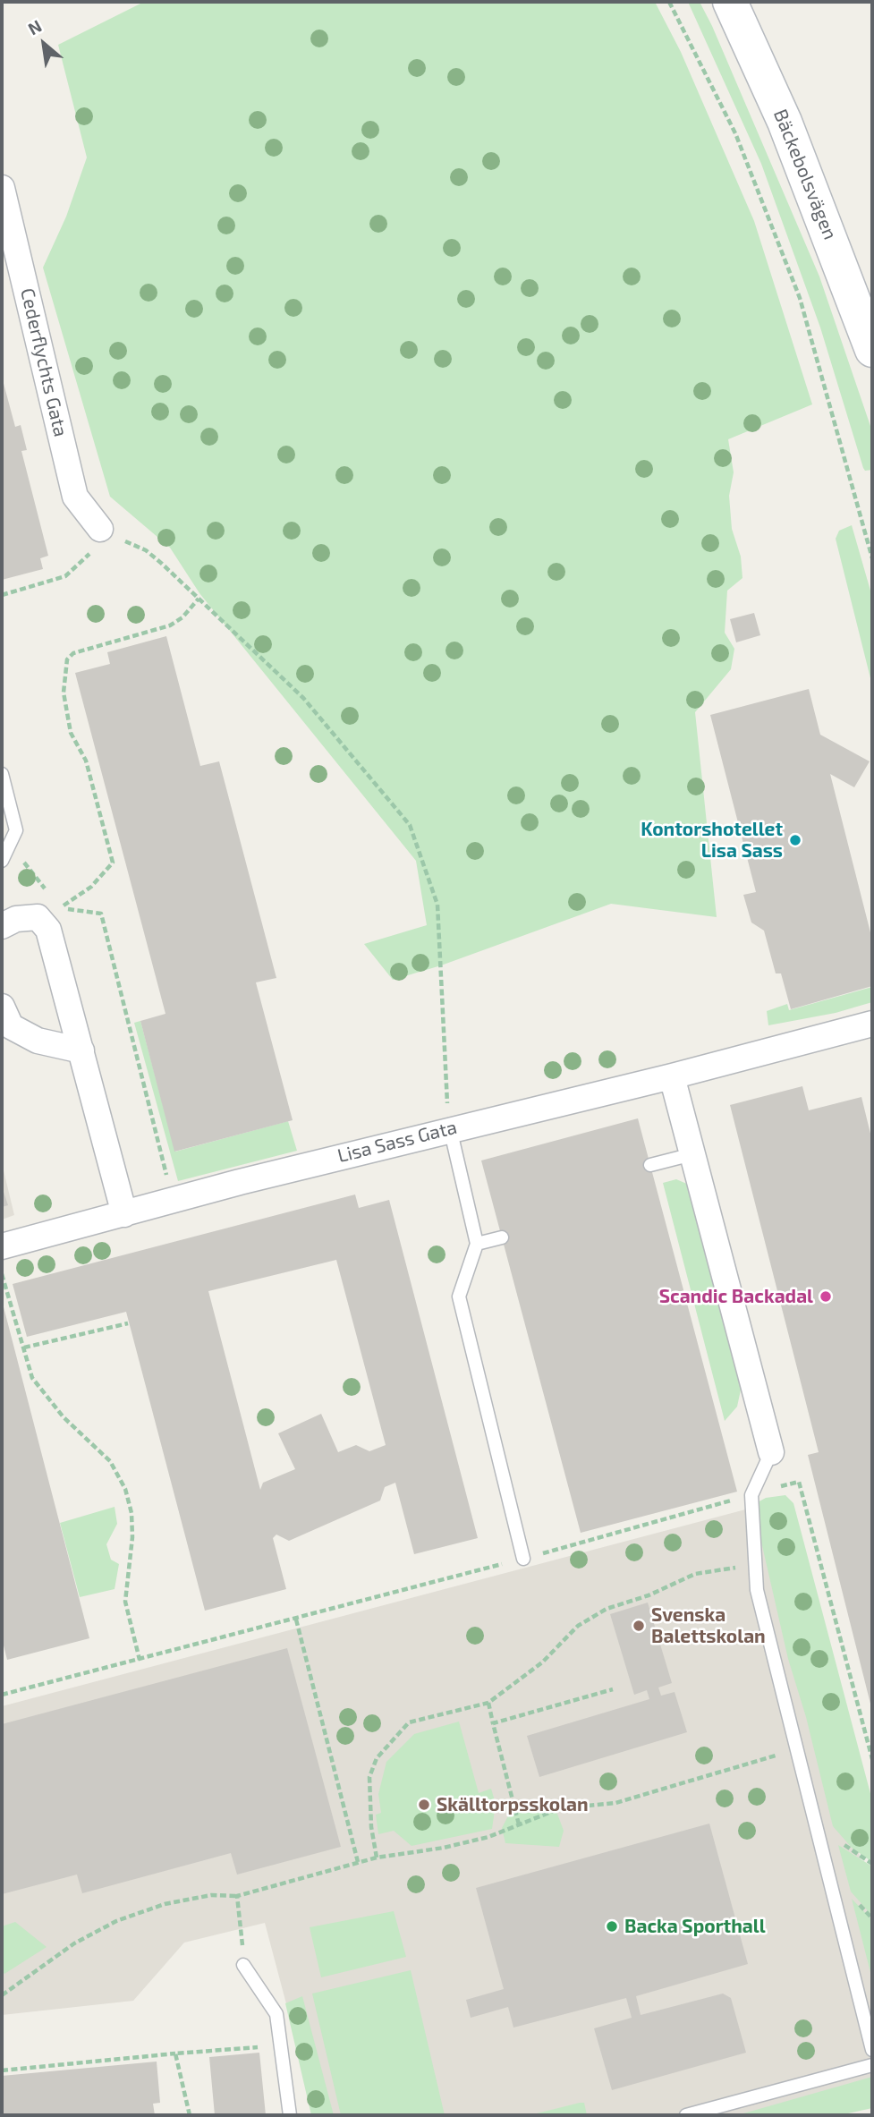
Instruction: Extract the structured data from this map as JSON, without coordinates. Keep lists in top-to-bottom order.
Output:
{
  "streets": {
    "street": ["Bäckebolsvägen", "Cederflychts Gata", "Lisa Sass Gata"]
  },
  "places": [
    "Kontorshotellet Lisa Sass",
    "Scandic Backadal",
    "Svenska Balettskolan",
    "Skälltorpsskolan",
    "Backa Sporthall"
  ],
  "north": "top left"
}
